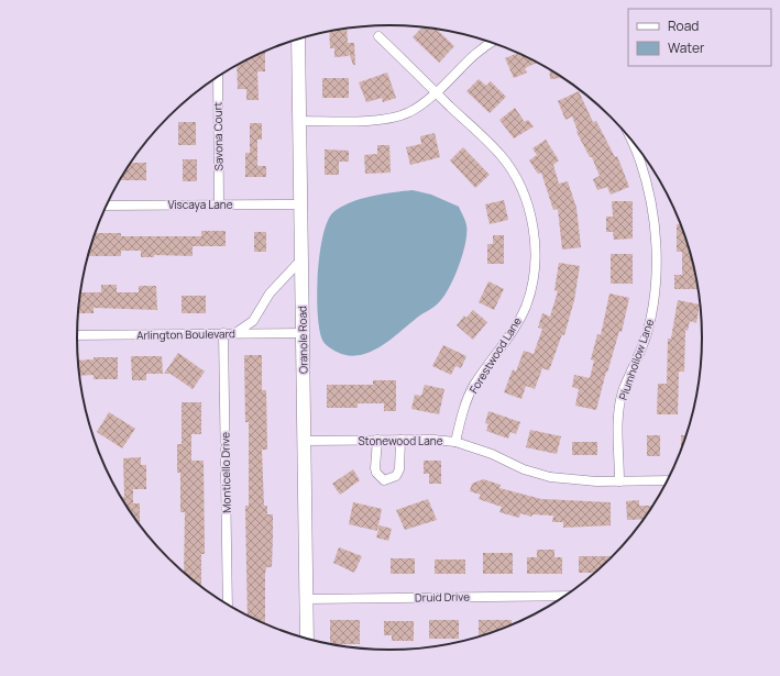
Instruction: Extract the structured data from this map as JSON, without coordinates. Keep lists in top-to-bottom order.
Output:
{
  "streets": {
    "street": [
      "Savona Court",
      "Viscaya Lane",
      "Arlington Boulevard",
      "Oranole Road",
      "Forestwood Lane",
      "Plumhollow Lane",
      "Stonewood Lane",
      "Monticello Drive",
      "Druid Drive"
    ]
  },
  "crossings": [
    ["Savona Court", "Viscaya Lane"],
    ["Viscaya Lane", "Oranole Road"],
    ["Arlington Boulevard", "Oranole Road"],
    ["Arlington Boulevard", "Monticello Drive"],
    ["Oranole Road", "Stonewood Lane"],
    ["Oranole Road", "Druid Drive"],
    ["Forestwood Lane", "Stonewood Lane"],
    ["Plumhollow Lane", "Stonewood Lane"]
  ],
  "legend": ["Road", "Water"]
}
